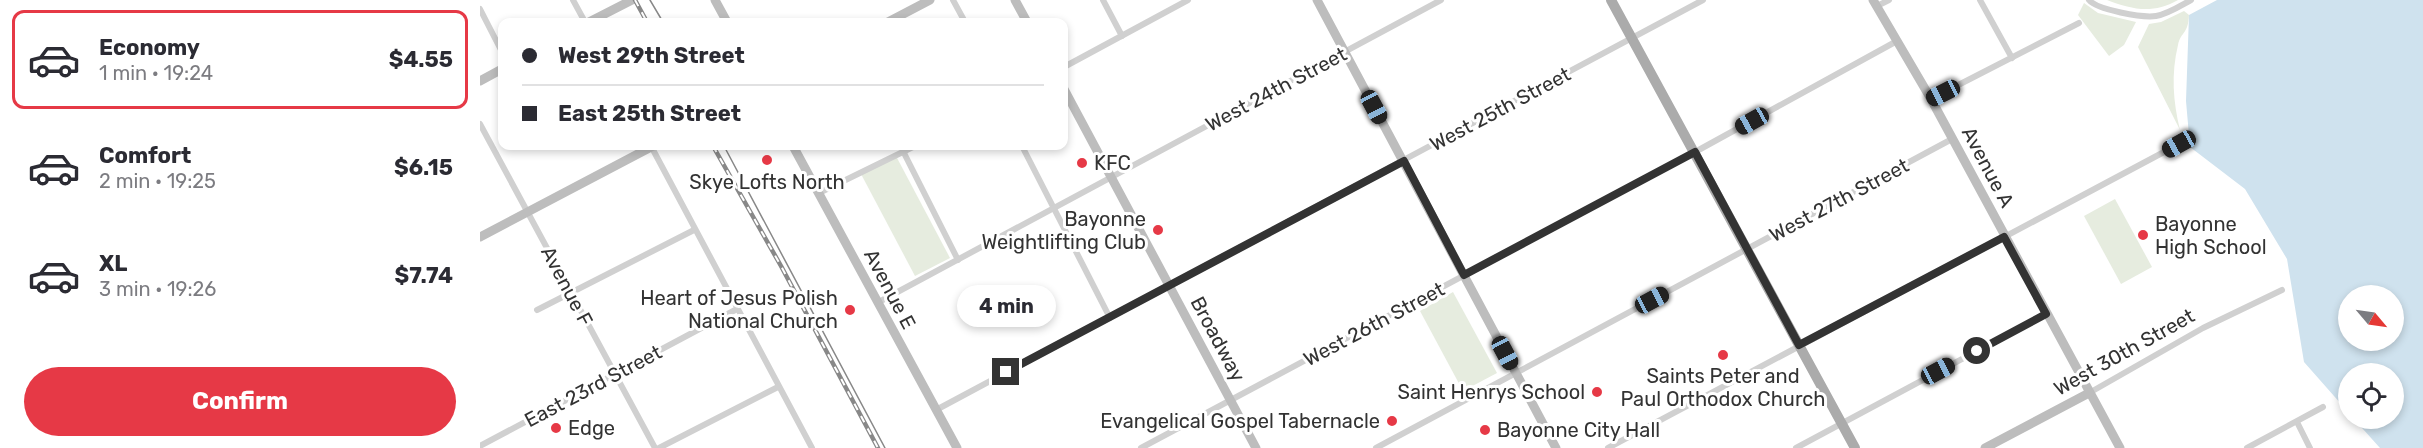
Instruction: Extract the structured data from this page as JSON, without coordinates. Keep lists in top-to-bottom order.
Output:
{
  "streets": {
    "street": [
      "West 24th Street",
      "West 25th Street",
      "Avenue A",
      "West 27th Street",
      "Avenue F",
      "Avenue E",
      "West 26th Street",
      "Broadway",
      "West 30th Street",
      "East 23rd Street"
    ]
  },
  "crossings": [
    ["West 24th Street", "Avenue E"],
    ["West 24th Street", "Broadway"],
    ["West 25th Street", "Avenue E"],
    ["West 25th Street", "Broadway"],
    ["Avenue A", "West 27th Street"],
    ["Avenue A", "West 26th Street"],
    ["Avenue A", "West 30th Street"],
    ["Avenue F", "East 23rd Street"],
    ["West 26th Street", "Broadway"]
  ],
  "places": [
    "Skye Lofts North",
    "KFC",
    "Bayonne Weightlifting Club",
    "Bayonne High School",
    "Heart of Jesus Polish National Church",
    "Saints Peter and Paul Orthodox Church",
    "Saint Henrys School",
    "Evangelical Gospel Tabernacle",
    "Edge",
    "Bayonne City Hall"
  ],
  "north": "bottom right",
  "page": {
    "list": [
      {
        "name": "Economy",
        "note": "1 min · 19:24",
        "value": "$4.55"
      },
      {
        "name": "Comfort",
        "note": "2 min · 19:25",
        "value": "$6.15"
      },
      {
        "name": "XL",
        "note": "3 min · 19:26",
        "value": "$7.74"
      }
    ],
    "banner": ["West 29th Street", "East 25th Street"],
    "bubble": "4 min",
    "buttons": "Confirm"
  }
}
